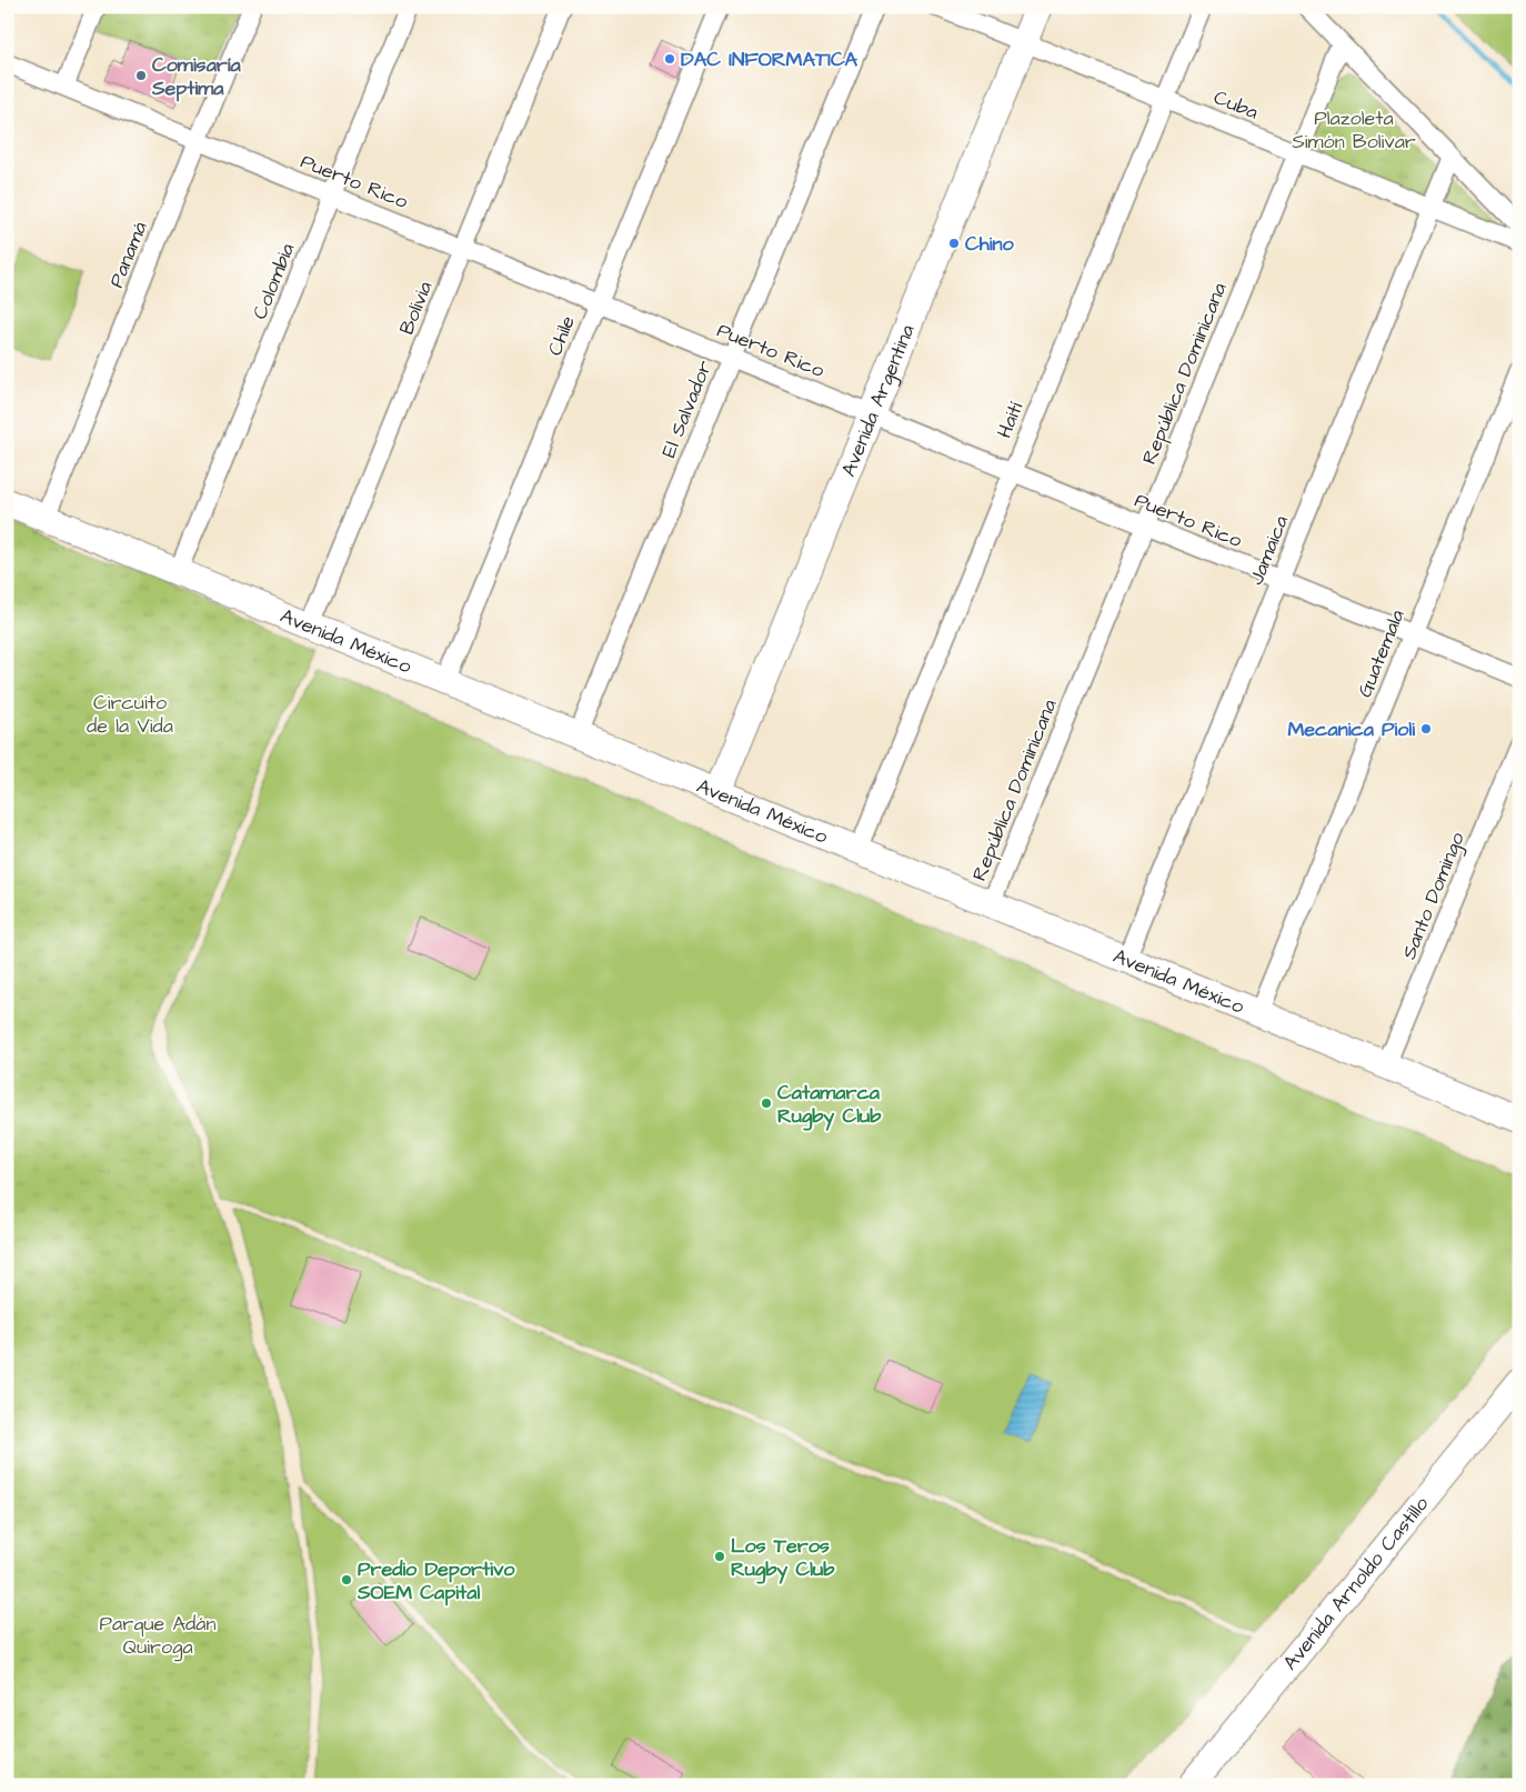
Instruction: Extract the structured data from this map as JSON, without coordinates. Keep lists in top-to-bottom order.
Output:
{
  "streets": {
    "main road": ["Avenida Argentina", "Avenida México", "Avenida Arnoldo Castillo"],
    "street": [
      "Cuba",
      "Puerto Rico",
      "Panamá",
      "Colombia",
      "Bolivia",
      "Chile",
      "República Dominicana",
      "El Salvador",
      "Haití",
      "Jamaica",
      "Guatemala",
      "Santo Domingo"
    ]
  },
  "crossings": [
    ["Cuba", "República Dominicana"],
    ["Cuba", "Avenida Argentina"],
    ["Cuba", "Haití"],
    ["Cuba", "Jamaica"],
    ["Puerto Rico", "Panamá"],
    ["Puerto Rico", "Colombia"],
    ["Puerto Rico", "Bolivia"],
    ["Puerto Rico", "Chile"],
    ["Puerto Rico", "República Dominicana"],
    ["Puerto Rico", "Avenida Argentina"],
    ["Puerto Rico", "El Salvador"],
    ["Puerto Rico", "Haití"],
    ["Puerto Rico", "Jamaica"],
    ["Puerto Rico", "Guatemala"],
    ["Panamá", "Avenida México"],
    ["Colombia", "Avenida México"],
    ["Bolivia", "Avenida México"],
    ["Chile", "Avenida México"],
    ["República Dominicana", "Avenida México"],
    ["Avenida Argentina", "Avenida México"],
    ["El Salvador", "Avenida México"],
    ["Haití", "Avenida México"],
    ["Jamaica", "Avenida México"],
    ["Avenida México", "Guatemala"],
    ["Avenida México", "Santo Domingo"]
  ],
  "parks": ["Plazoleta Simón Bolivar", "Circuito de la Vida", "Parque Adán Quiroga"],
  "places": [
    "DAC INFORMATICA",
    "Comisaría Septima",
    "Chino",
    "Mecanica Pioli",
    "Catamarca Rugby Club",
    "Los Teros Rugby Club",
    "Predio Deportivo SOEM Capital"
  ]
}
